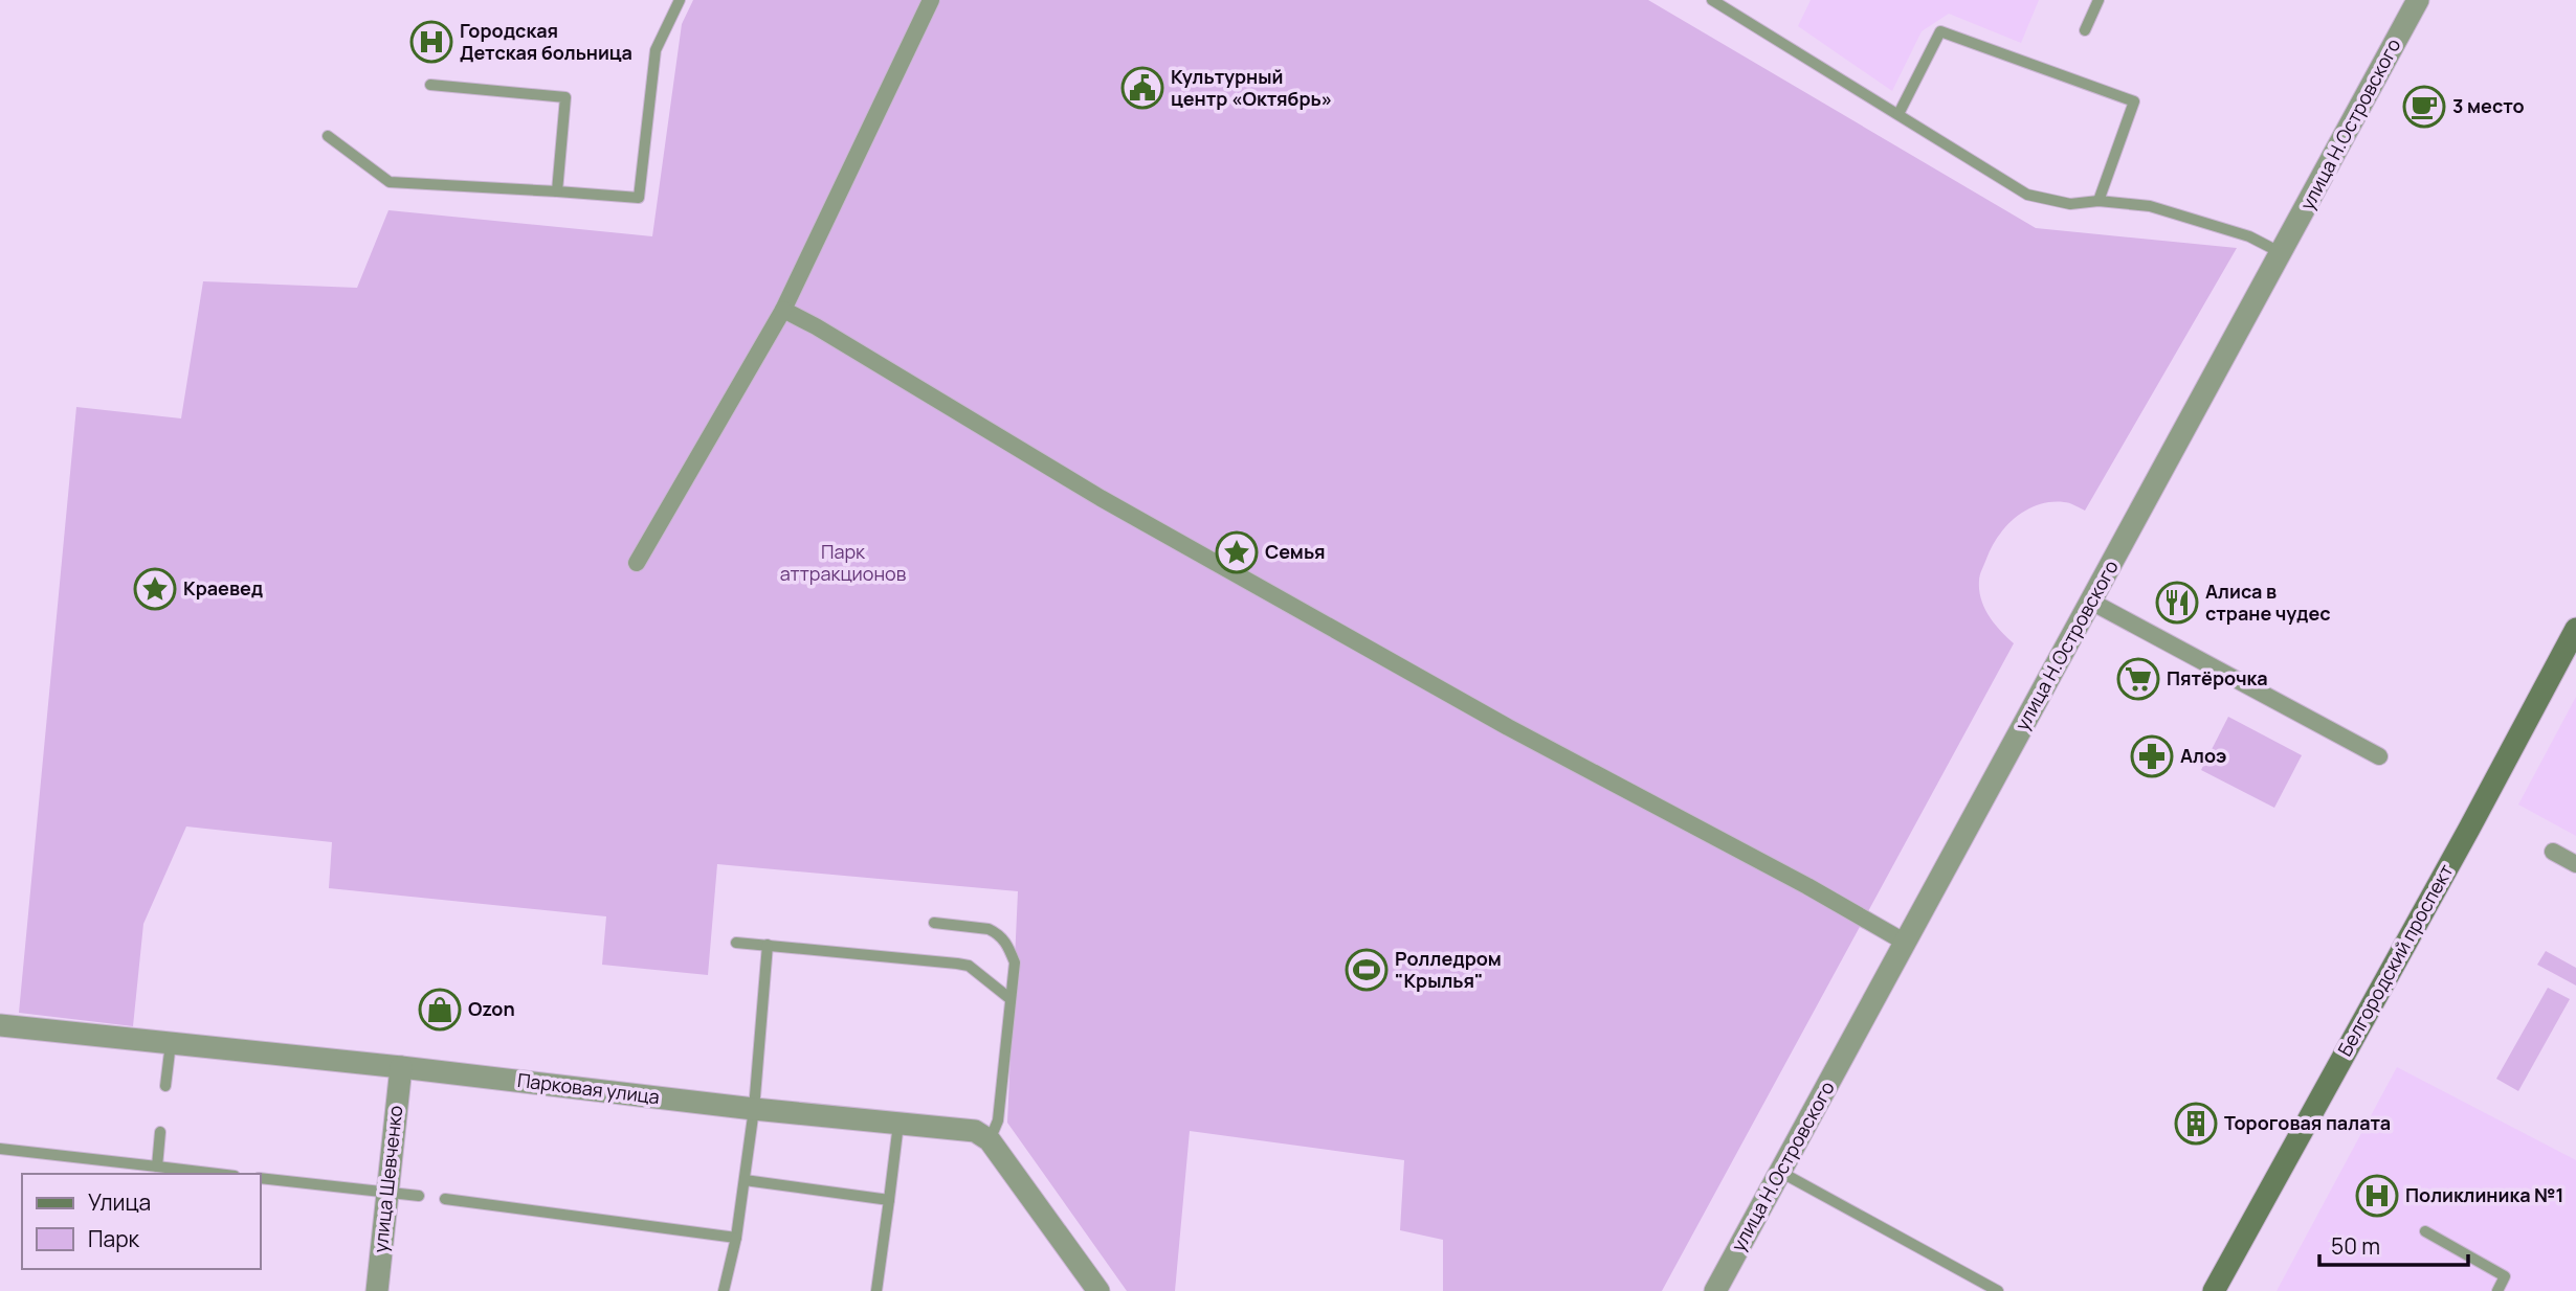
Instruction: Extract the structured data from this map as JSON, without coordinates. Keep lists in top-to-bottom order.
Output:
{
  "streets": {
    "main road": ["Белгородский проспект"],
    "street": ["улица Н.Островского", "Парковая улица", "улица Шевченко"]
  },
  "crossings": [
    ["Парковая улица", "улица Шевченко"]
  ],
  "parks": ["Парк аттракционов"],
  "places": {
    "hospital": ["Городская Детская больница", "Поликлиника №1"],
    "public building": ["Культурный центр «Октябрь»"],
    "cafe": ["3 место"],
    "place": ["Семья", "Краевед"],
    "restaurant": ["Алиса в стране чудес"],
    "supermarket": ["Пятёрочка"],
    "pharmacy": ["Алоэ"],
    "sports": ["Ролледром \"Крылья\""],
    "shop": ["Ozon"],
    "building": ["Тороговая палата"]
  },
  "legend": ["Улица", "Парк"],
  "scale_bar": "50 m"
}
